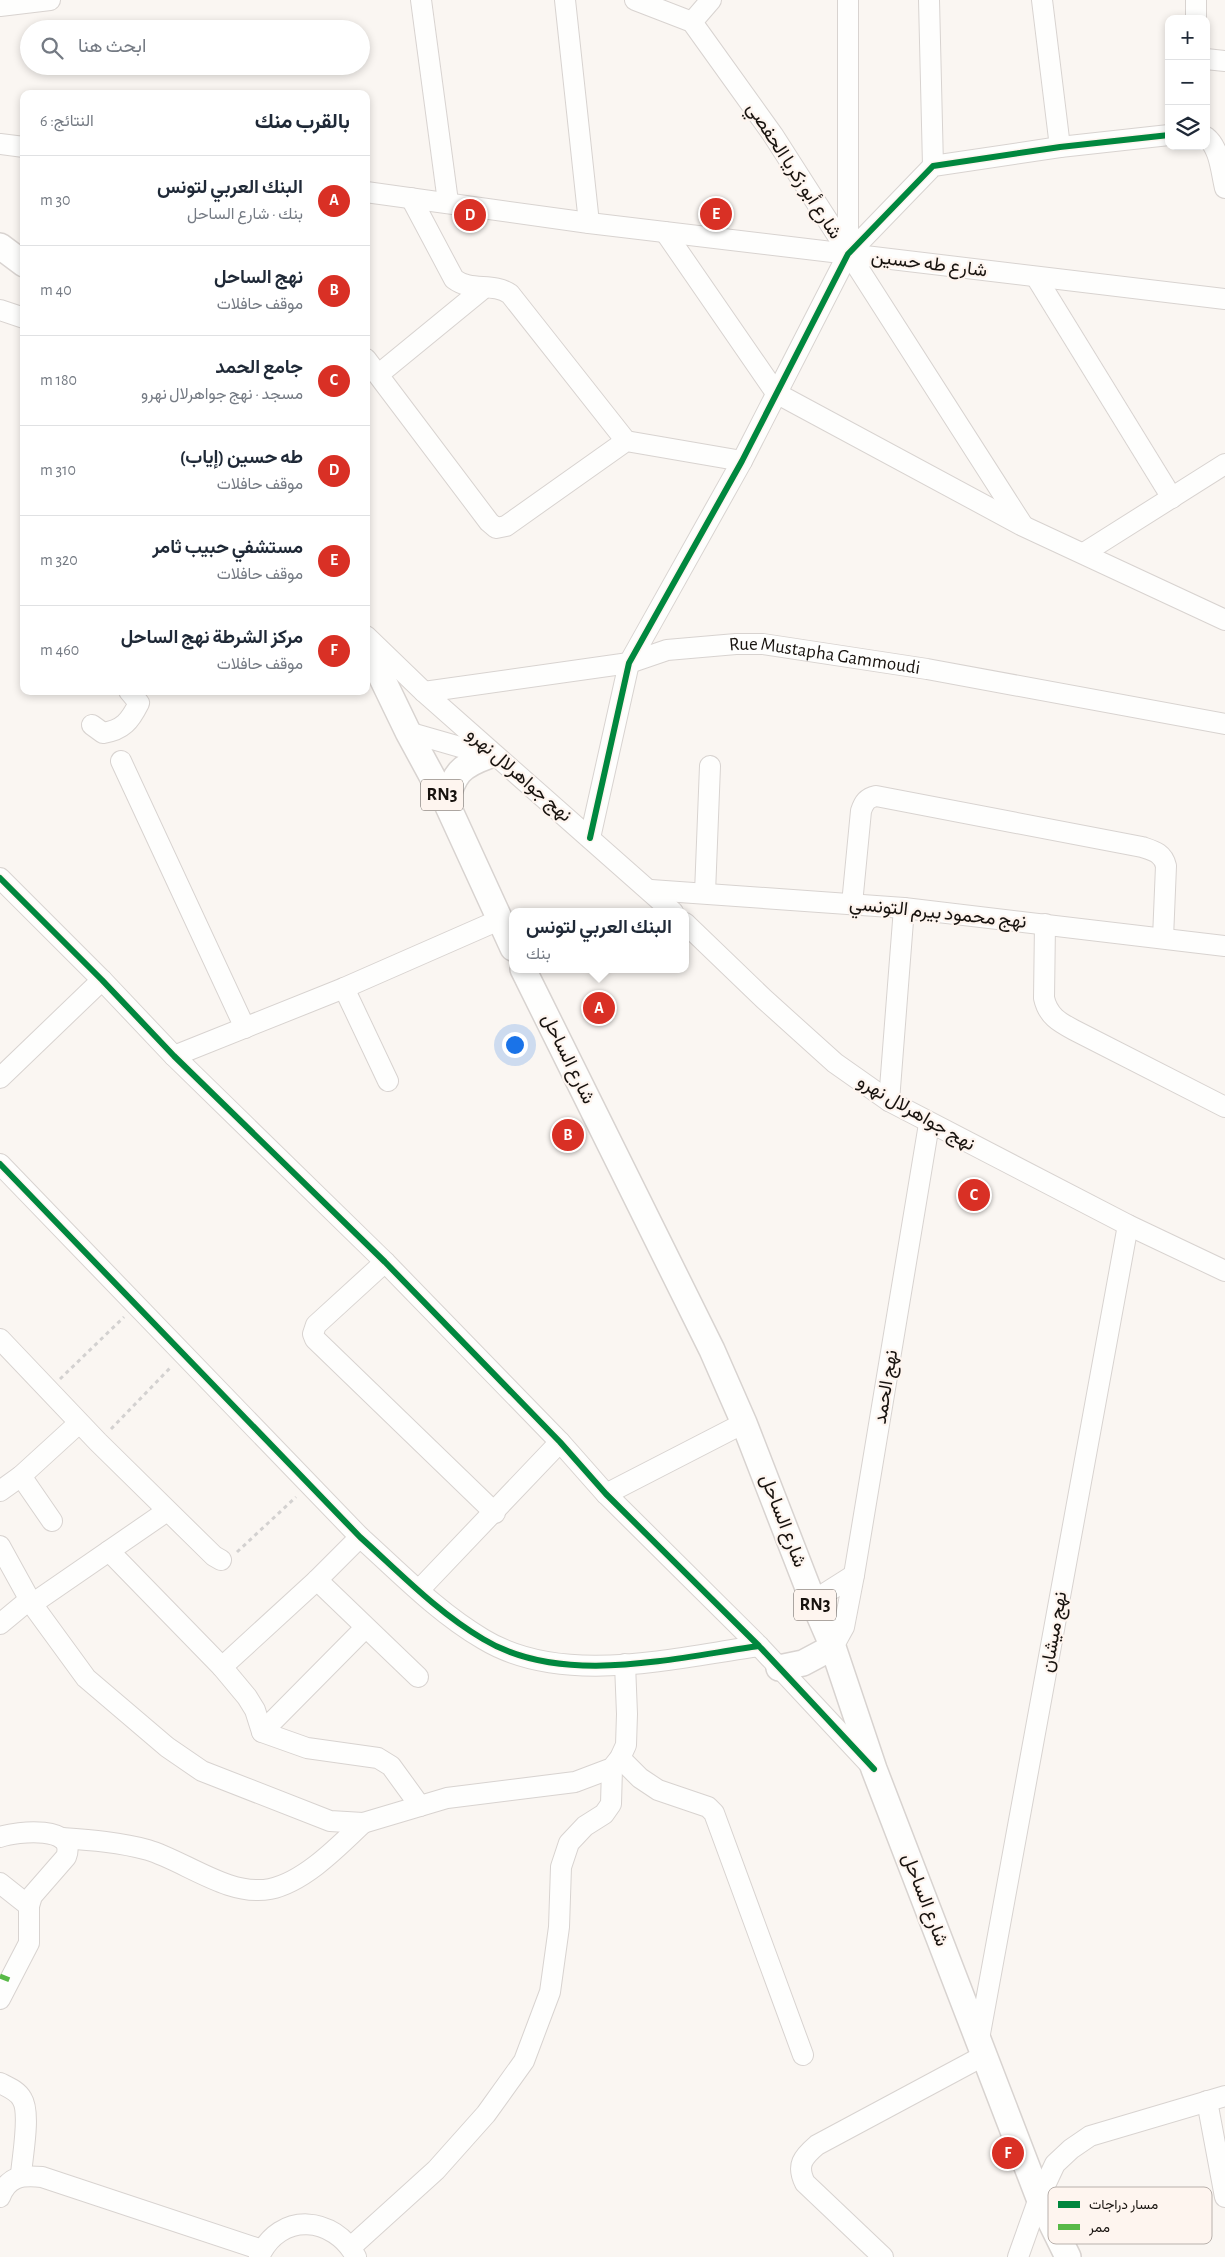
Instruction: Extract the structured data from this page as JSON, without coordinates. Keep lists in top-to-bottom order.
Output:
{
  "streets": {
    "main road": ["RN3", "شارع الساحل"],
    "street": [
      "شارع أبو زكريا الحفصي",
      "شارع طه حسين",
      "Rue Mustapha Gammoudi",
      "نهج جواهرلال نهرو",
      "نهج محمود بيرم التونسي",
      "نهج الحمد",
      "نهج ميشان"
    ]
  },
  "crossings": [
    ["شارع أبو زكريا الحفصي", "شارع طه حسين"],
    ["Rue Mustapha Gammoudi", "نهج جواهرلال نهرو"],
    ["نهج جواهرلال نهرو", "نهج محمود بيرم التونسي"],
    ["نهج جواهرلال نهرو", "نهج الحمد"],
    ["نهج جواهرلال نهرو", "نهج ميشان"],
    ["شارع الساحل", "نهج الحمد"],
    ["شارع الساحل", "نهج ميشان"]
  ],
  "legend": ["مسار دراجات", "ممر"],
  "page": {
    "map_buttons": ["+", "−"],
    "search": "ابحث هنا",
    "heading": ["بالقرب منك", "النتائج: 6"],
    "list": [
      {
        "mark": "A",
        "name": "البنك العربي لتونس",
        "note": "بنك · شارع الساحل",
        "value": "30 m"
      },
      {
        "mark": "B",
        "name": "نهج الساحل",
        "note": "موقف حافلات",
        "value": "40 m"
      },
      {
        "mark": "C",
        "name": "جامع الحمد",
        "note": "مسجد · نهج جواهرلال نهرو",
        "value": "180 m"
      },
      {
        "mark": "D",
        "name": "طه حسين (إياب)",
        "note": "موقف حافلات",
        "value": "310 m"
      },
      {
        "mark": "E",
        "name": "مستشفي حبيب ثامر",
        "note": "موقف حافلات",
        "value": "320 m"
      },
      {
        "mark": "F",
        "name": "مركز الشرطة نهج الساحل",
        "note": "موقف حافلات",
        "value": "460 m"
      }
    ],
    "pins": [
      "E",
      "D",
      "A",
      "B",
      "C",
      "F"
    ],
    "popup": ["البنك العربي لتونس", "بنك"]
  }
}
